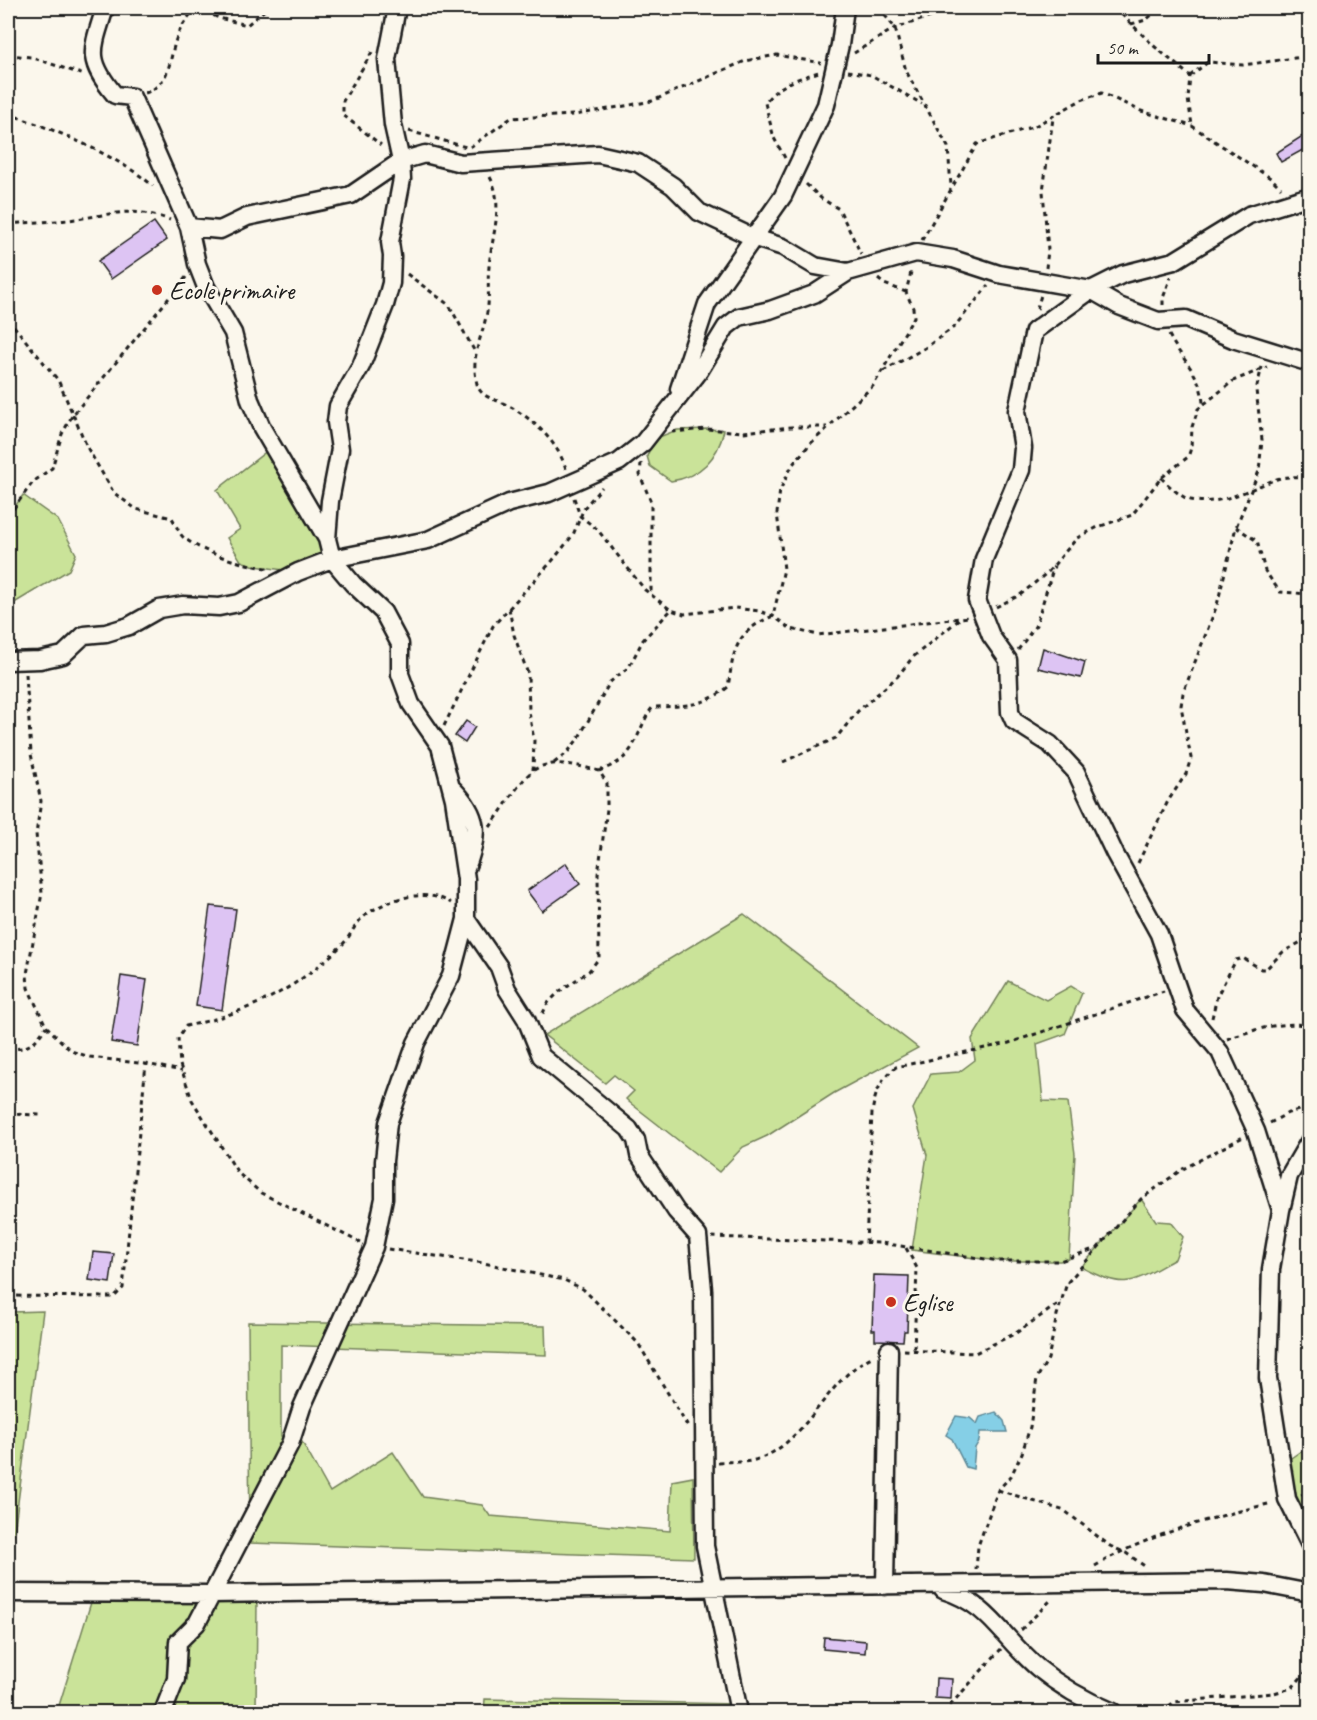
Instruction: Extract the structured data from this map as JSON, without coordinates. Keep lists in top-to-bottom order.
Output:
{
  "places": ["Ecole primaire", "Eglise"],
  "scale_bar": "50 m"
}
